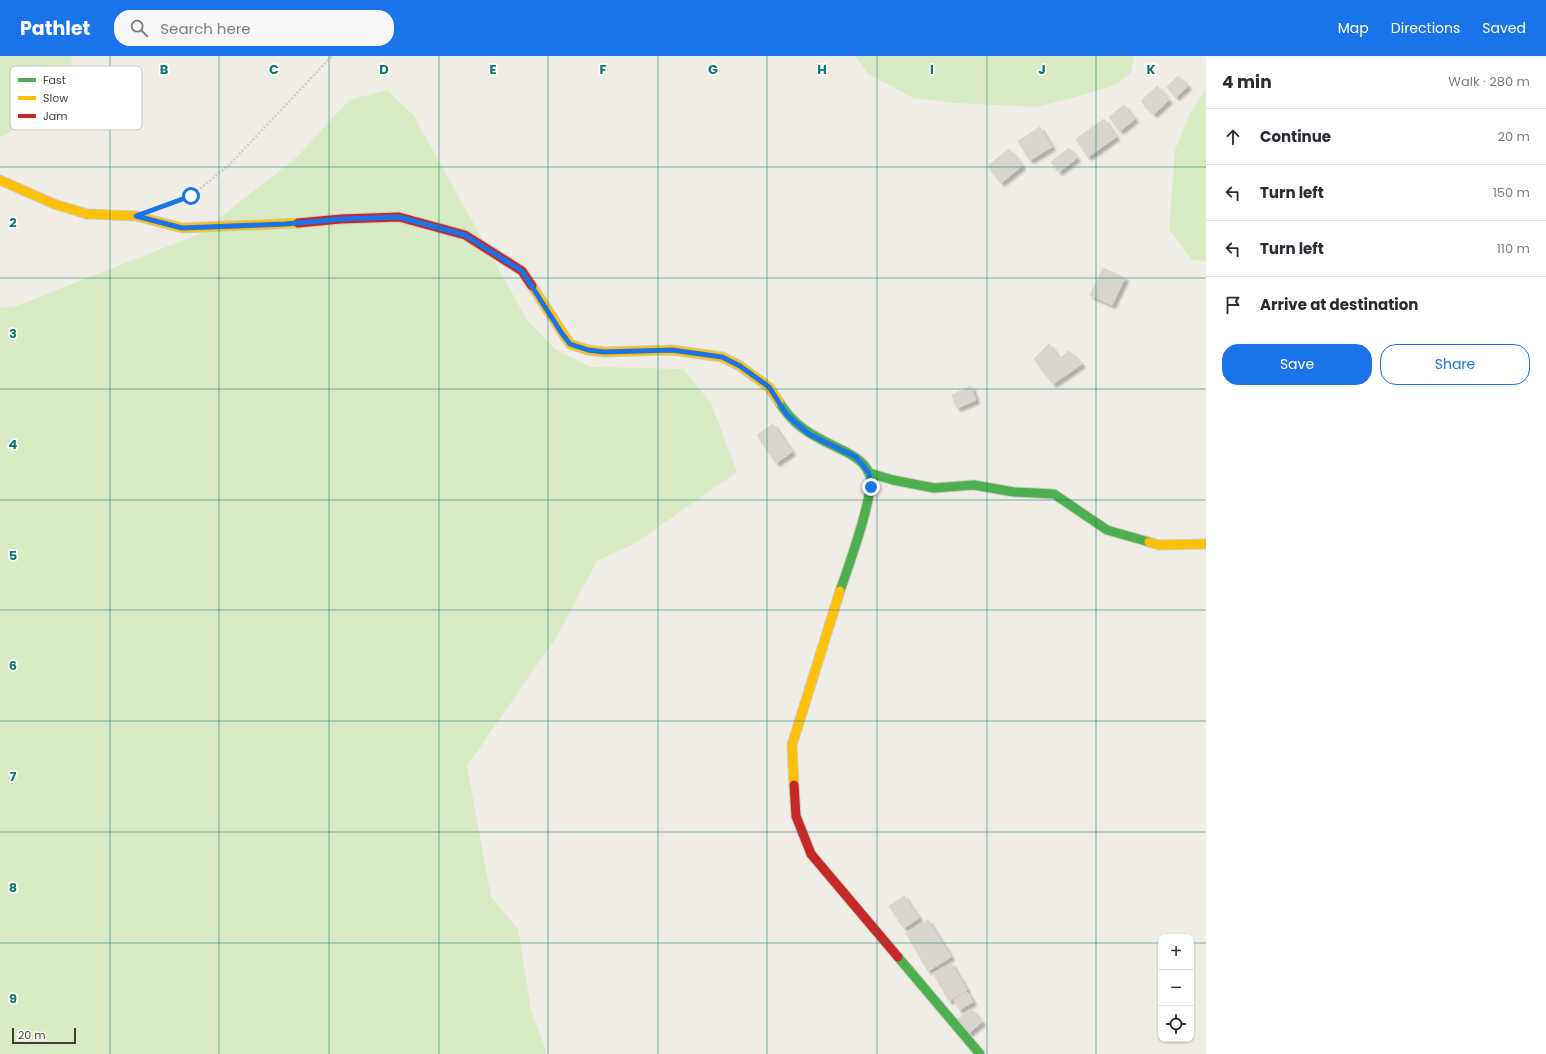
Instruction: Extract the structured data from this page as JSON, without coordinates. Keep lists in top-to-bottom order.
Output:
{
  "legend": ["Fast", "Slow", "Jam"],
  "scale_bar": "20 m",
  "page": {
    "header": "Pathlet",
    "search": "Search here",
    "nav": ["Map", "Directions", "Saved"],
    "heading": ["4 min", "Walk · 280 m"],
    "list": [
      ["Continue", "20 m"],
      ["Turn left", "150 m"],
      ["Turn left", "110 m"],
      "Arrive at destination"
    ],
    "buttons": ["Save", "Share"],
    "map_buttons": ["+", "−"],
    "scale": "20 m"
  },
  "grid": {
    "columns": [
      "B",
      "C",
      "D",
      "E",
      "F",
      "G",
      "H",
      "I",
      "J",
      "K"
    ],
    "rows": [
      "2",
      "3",
      "4",
      "5",
      "6",
      "7",
      "8",
      "9"
    ]
  }
}
